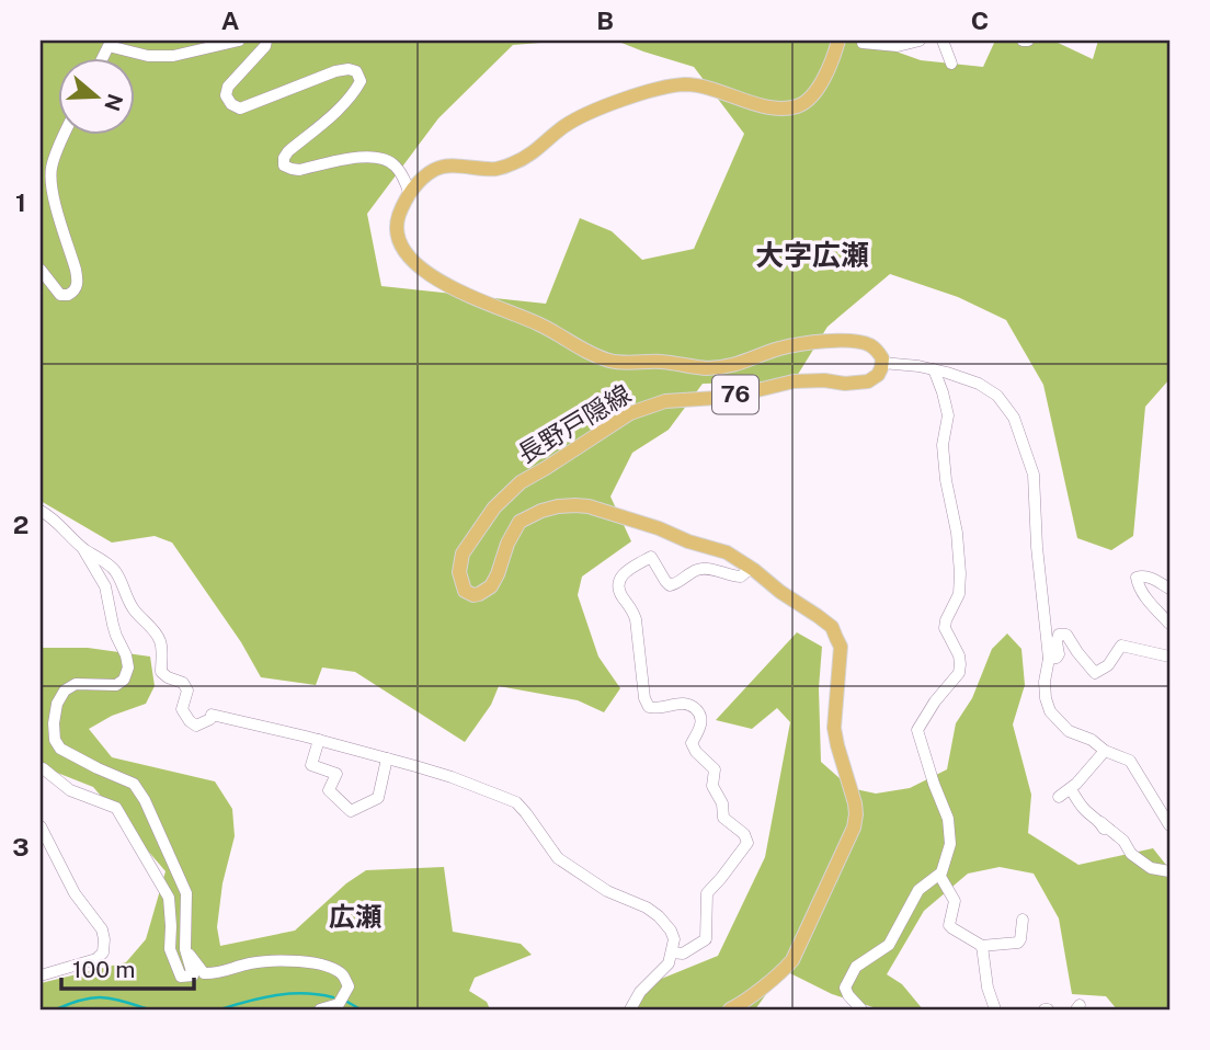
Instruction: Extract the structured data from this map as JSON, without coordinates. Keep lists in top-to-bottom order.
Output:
{
  "streets": {
    "main road": ["76", "長野戸隠線"]
  },
  "districts": ["大字広瀬", "広瀬"],
  "scale_bar": "100 m",
  "north": "right",
  "grid": {
    "columns": ["A", "B", "C"],
    "rows": ["1", "2", "3"]
  }
}
